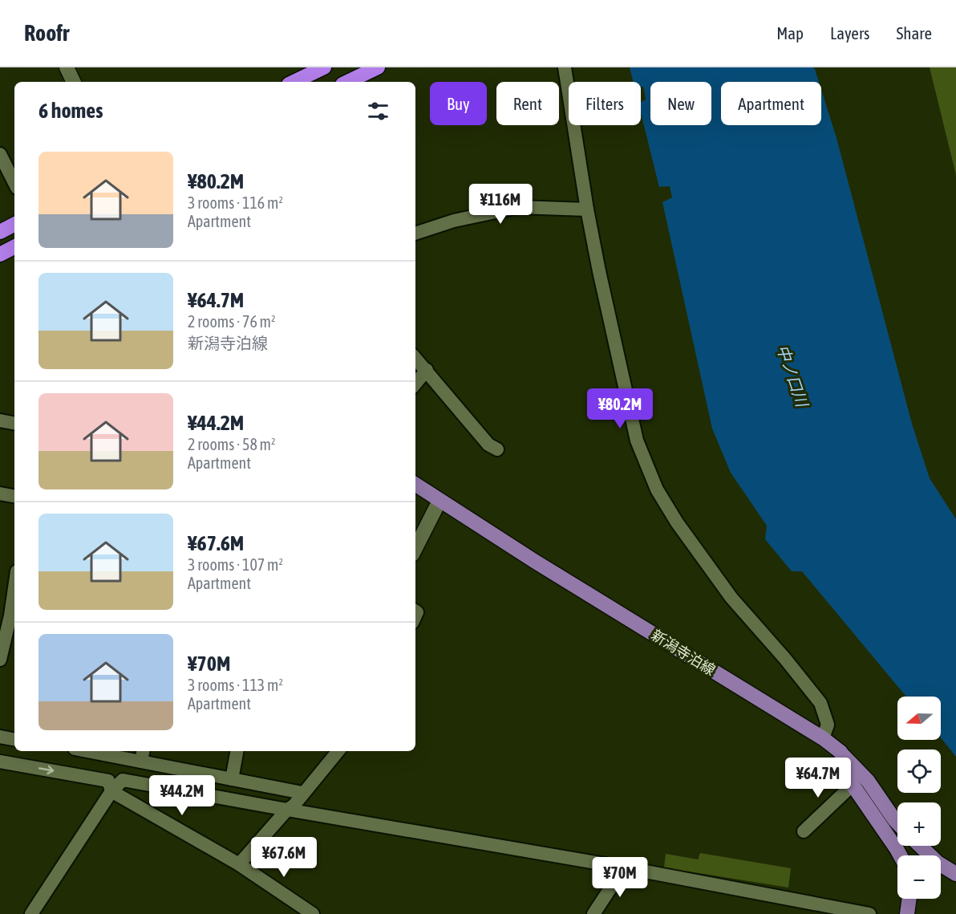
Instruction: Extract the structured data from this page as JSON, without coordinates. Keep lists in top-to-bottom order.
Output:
{
  "streets": {
    "main road": ["新潟寺泊線"]
  },
  "water": ["中ノ口川"],
  "north": "left",
  "page": {
    "header": "Roofr",
    "nav": ["Map", "Layers", "Share"],
    "chip": [
      "Buy",
      "Rent",
      "Filters",
      "New",
      "Apartment"
    ],
    "heading": "6 homes",
    "list": [
      {
        "name": "¥80.2M",
        "note": "3 rooms · 116 m² · Apartment"
      },
      {
        "name": "¥64.7M",
        "note": "2 rooms · 76 m² · 新潟寺泊線"
      },
      {
        "name": "¥44.2M",
        "note": "2 rooms · 58 m² · Apartment"
      },
      {
        "name": "¥67.6M",
        "note": "3 rooms · 107 m² · Apartment"
      },
      {
        "name": "¥70M",
        "note": "3 rooms · 113 m² · Apartment"
      }
    ],
    "price": [
      "¥116M",
      "¥80.2M",
      "¥64.7M",
      "¥44.2M",
      "¥67.6M",
      "¥70M"
    ],
    "map_buttons": ["+", "−"]
  }
}
